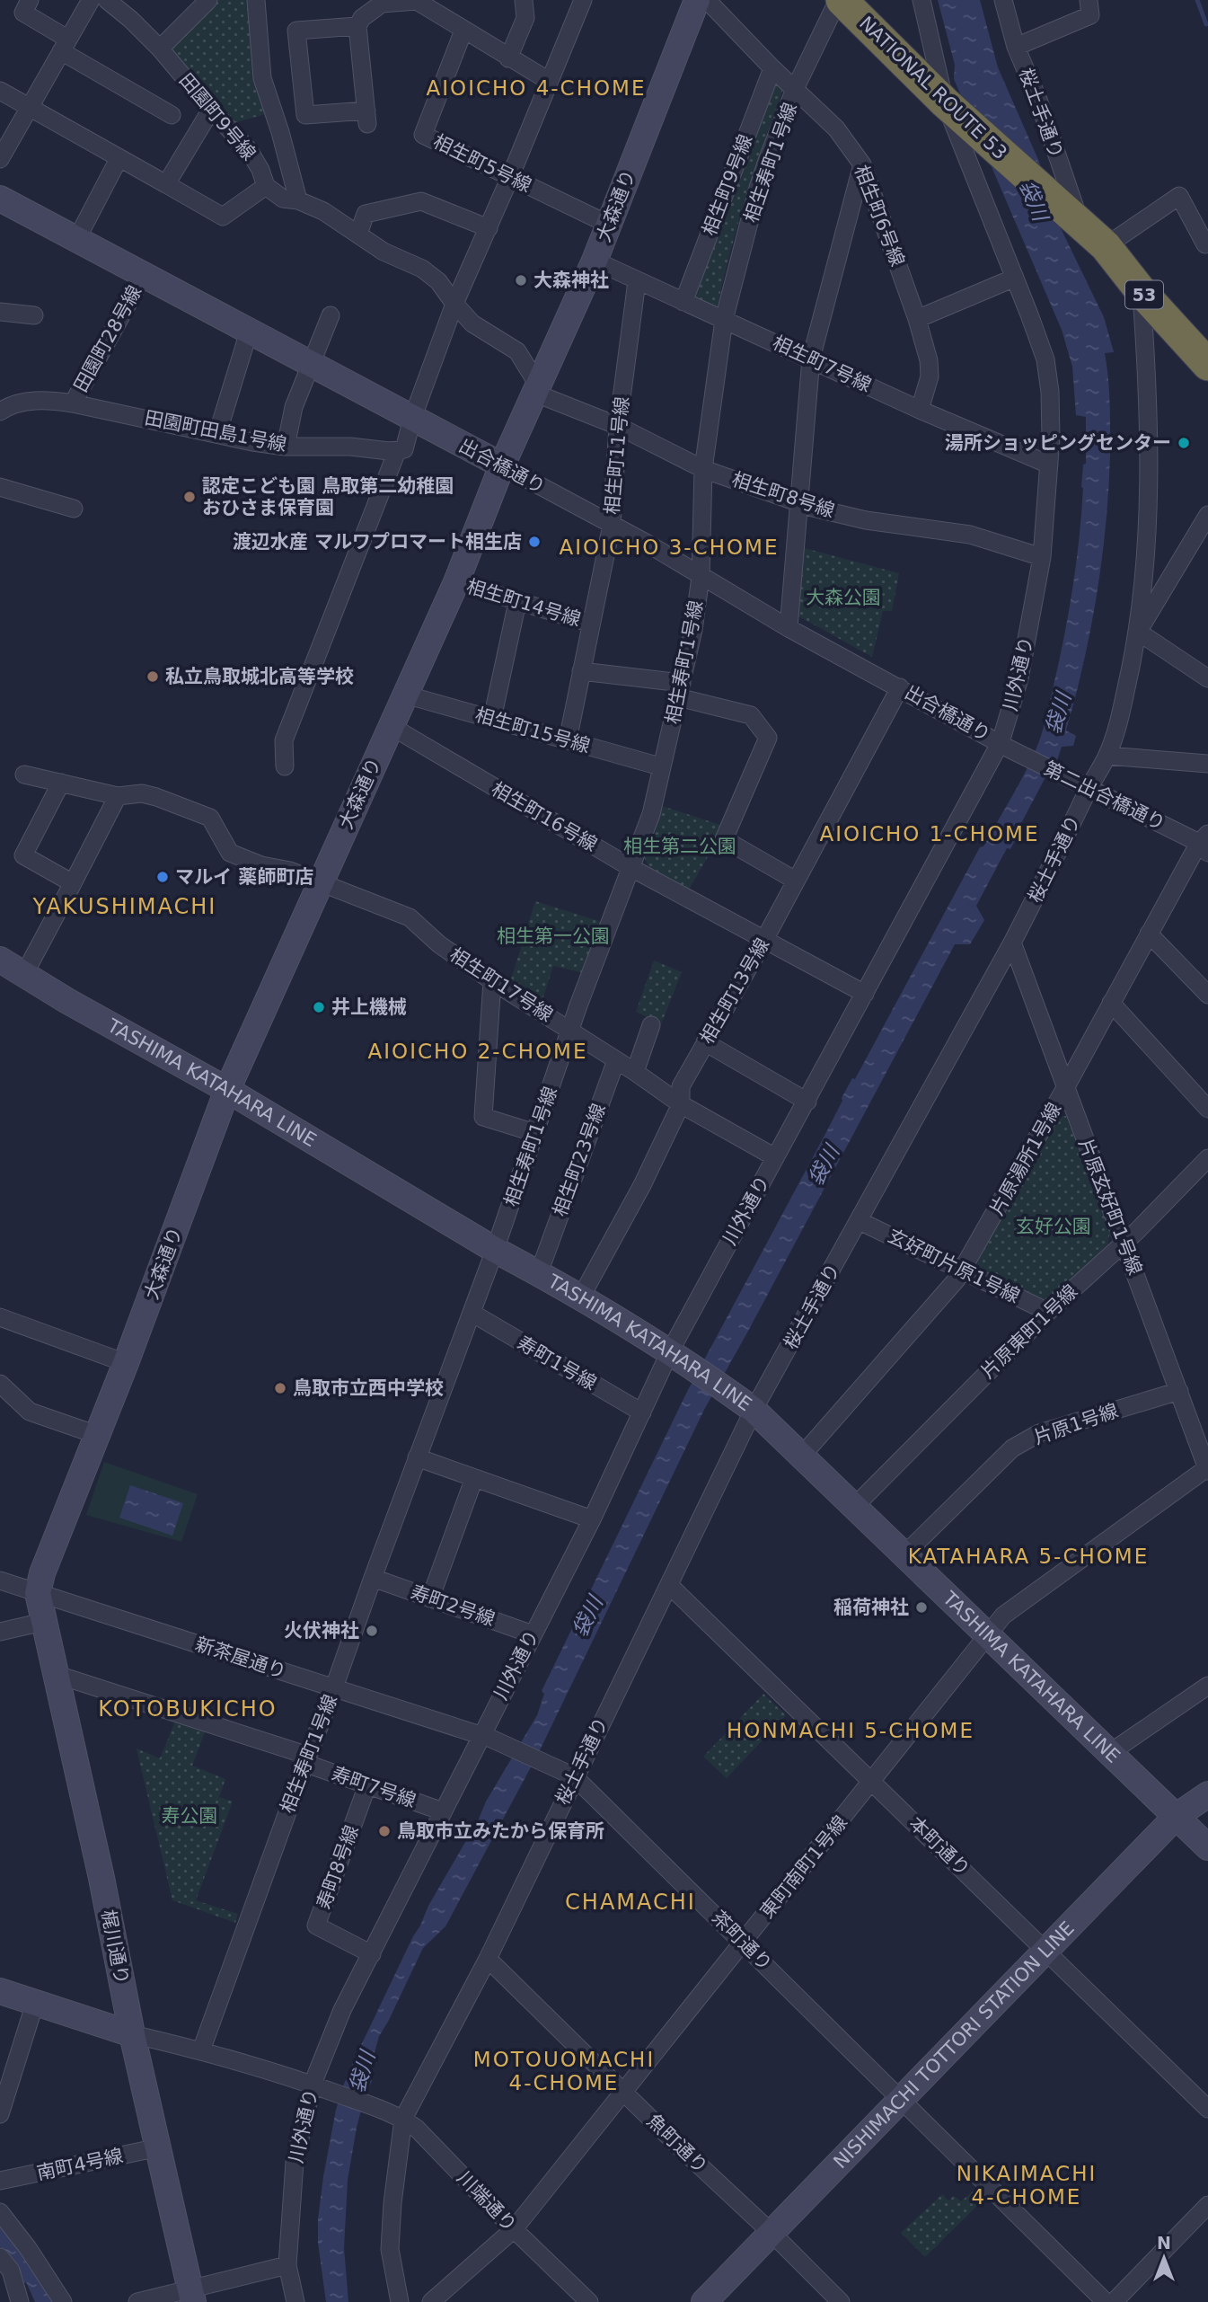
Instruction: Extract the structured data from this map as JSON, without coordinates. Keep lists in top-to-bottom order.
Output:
{
  "streets": {
    "highway": ["NATIONAL ROUTE 53", "53"],
    "street": [
      "桜土手通り",
      "田園町9号線",
      "相生寿町1号線",
      "相生町5号線",
      "相生町9号線",
      "大森通り",
      "相生町6号線",
      "田園町28号線",
      "相生町7号線",
      "田園町田島1号線",
      "相生町11号線",
      "出合橋通り",
      "相生町8号線",
      "相生町14号線",
      "川外通り",
      "相生町15号線",
      "第二出合橋通り",
      "相生町16号線",
      "相生町17号線",
      "相生町13号線",
      "TASHIMA KATAHARA LINE",
      "片原湯所1号線",
      "相生町23号線",
      "片原玄好町1号線",
      "玄好町片原1号線",
      "片原東町1号線",
      "寿町1号線",
      "片原1号線",
      "寿町2号線",
      "新茶屋通り",
      "寿町7号線",
      "本町通り",
      "寿町8号線",
      "東町南町1号線",
      "茶町通り",
      "梶川通り",
      "NISHIMACHI TOTTORI STATION LINE",
      "魚町通り",
      "南町4号線",
      "川端通り"
    ]
  },
  "crossings": [
    ["NATIONAL ROUTE 53", "桜土手通り"],
    ["NATIONAL ROUTE 53", "相生寿町1号線"],
    ["NATIONAL ROUTE 53", "川外通り"],
    ["桜土手通り", "第二出合橋通り"],
    ["桜土手通り", "TASHIMA KATAHARA LINE"],
    ["桜土手通り", "片原玄好町1号線"],
    ["桜土手通り", "玄好町片原1号線"],
    ["桜土手通り", "本町通り"],
    ["桜土手通り", "茶町通り"],
    ["桜土手通り", "魚町通り"],
    ["桜土手通り", "川端通り"],
    ["相生寿町1号線", "相生町6号線"],
    ["相生寿町1号線", "相生町7号線"],
    ["相生寿町1号線", "出合橋通り"],
    ["相生寿町1号線", "相生町8号線"],
    ["相生寿町1号線", "相生町15号線"],
    ["相生寿町1号線", "相生町16号線"],
    ["相生寿町1号線", "相生町17号線"],
    ["相生寿町1号線", "TASHIMA KATAHARA LINE"],
    ["相生寿町1号線", "寿町1号線"],
    ["相生寿町1号線", "寿町2号線"],
    ["相生寿町1号線", "新茶屋通り"],
    ["相生寿町1号線", "寿町7号線"],
    ["相生町5号線", "大森通り"],
    ["相生町9号線", "相生町6号線"],
    ["相生町9号線", "相生町7号線"],
    ["大森通り", "相生町7号線"],
    ["大森通り", "出合橋通り"],
    ["大森通り", "相生町8号線"],
    ["大森通り", "相生町14号線"],
    ["大森通り", "相生町15号線"],
    ["大森通り", "相生町16号線"],
    ["大森通り", "相生町17号線"],
    ["大森通り", "TASHIMA KATAHARA LINE"],
    ["大森通り", "新茶屋通り"],
    ["大森通り", "梶川通り"],
    ["相生町6号線", "相生町7号線"],
    ["田園町28号線", "田園町田島1号線"],
    ["田園町28号線", "出合橋通り"],
    ["相生町7号線", "相生町11号線"],
    ["相生町7号線", "川外通り"],
    ["相生町11号線", "出合橋通り"],
    ["相生町11号線", "相生町8号線"],
    ["相生町11号線", "相生町14号線"],
    ["相生町11号線", "相生町15号線"],
    ["出合橋通り", "川外通り"],
    ["出合橋通り", "第二出合橋通り"],
    ["出合橋通り", "相生町13号線"],
    ["相生町8号線", "川外通り"],
    ["川外通り", "第二出合橋通り"],
    ["川外通り", "相生町16号線"],
    ["川外通り", "相生町17号線"],
    ["川外通り", "TASHIMA KATAHARA LINE"],
    ["川外通り", "寿町1号線"],
    ["川外通り", "寿町2号線"],
    ["川外通り", "新茶屋通り"],
    ["川外通り", "寿町7号線"],
    ["川外通り", "寿町8号線"],
    ["川外通り", "茶町通り"],
    ["川外通り", "川端通り"],
    ["第二出合橋通り", "片原湯所1号線"],
    ["相生町16号線", "相生町13号線"],
    ["相生町17号線", "相生町13号線"],
    ["相生町17号線", "相生町23号線"],
    ["相生町13号線", "TASHIMA KATAHARA LINE"],
    ["TASHIMA KATAHARA LINE", "片原湯所1号線"],
    ["TASHIMA KATAHARA LINE", "片原東町1号線"],
    ["TASHIMA KATAHARA LINE", "片原1号線"],
    ["TASHIMA KATAHARA LINE", "東町南町1号線"],
    ["TASHIMA KATAHARA LINE", "NISHIMACHI TOTTORI STATION LINE"],
    ["片原湯所1号線", "片原玄好町1号線"],
    ["片原湯所1号線", "玄好町片原1号線"],
    ["片原玄好町1号線", "片原東町1号線"],
    ["片原玄好町1号線", "片原1号線"],
    ["片原玄好町1号線", "東町南町1号線"],
    ["玄好町片原1号線", "片原東町1号線"],
    ["新茶屋通り", "茶町通り"],
    ["新茶屋通り", "梶川通り"],
    ["寿町7号線", "寿町8号線"],
    ["寿町7号線", "梶川通り"],
    ["本町通り", "東町南町1号線"],
    ["本町通り", "NISHIMACHI TOTTORI STATION LINE"],
    ["東町南町1号線", "茶町通り"],
    ["東町南町1号線", "魚町通り"],
    ["東町南町1号線", "川端通り"],
    ["茶町通り", "NISHIMACHI TOTTORI STATION LINE"],
    ["梶川通り", "南町4号線"],
    ["NISHIMACHI TOTTORI STATION LINE", "魚町通り"]
  ],
  "districts": [
    "AIOICHO 4-CHOME",
    "AIOICHO 3-CHOME",
    "AIOICHO 1-CHOME",
    "YAKUSHIMACHI",
    "AIOICHO 2-CHOME",
    "KATAHARA 5-CHOME",
    "KOTOBUKICHO",
    "HONMACHI 5-CHOME",
    "CHAMACHI",
    "MOTOUOMACHI 4-CHOME",
    "NIKAIMACHI 4-CHOME"
  ],
  "water": ["袋川"],
  "parks": [
    "大森公園",
    "相生第二公園",
    "相生第一公園",
    "玄好公園",
    "寿公園"
  ],
  "places": [
    "大森神社",
    "湯所ショッピングセンター",
    "認定こども園 鳥取第二幼稚園 おひさま保育園",
    "渡辺水産 マルワプロマート相生店",
    "私立鳥取城北高等学校",
    "マルイ 薬師町店",
    "井上機械",
    "鳥取市立西中学校",
    "稲荷神社",
    "火伏神社",
    "鳥取市立みたから保育所"
  ],
  "north": "top"
}
